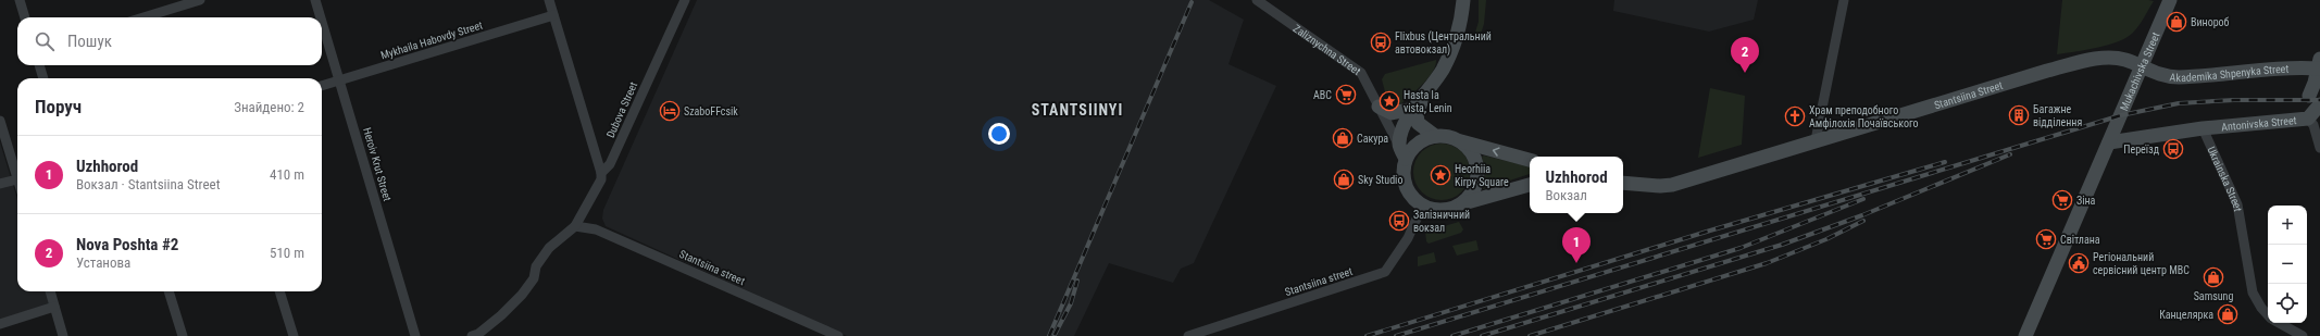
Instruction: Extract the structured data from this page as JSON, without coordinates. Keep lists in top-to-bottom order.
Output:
{
  "streets": {
    "main road": [
      "Zaliznychna Street",
      "Mukachivska Street",
      "Akademika Shpenyka Street",
      "Stantsiina Street",
      "Antonivska Street"
    ],
    "street": [
      "Mykhaila Habovdy Street",
      "Dubova Street",
      "Heroiv Krut Street",
      "Ukrainska Street",
      "Stantsiina street"
    ]
  },
  "crossings": [
    ["Mykhaila Habovdy Street", "Heroiv Krut Street"],
    ["Zaliznychna Street", "Stantsiina street"],
    ["Mukachivska Street", "Akademika Shpenyka Street"],
    ["Mukachivska Street", "Stantsiina Street"],
    ["Akademika Shpenyka Street", "Stantsiina Street"],
    ["Dubova Street", "Stantsiina street"],
    ["Antonivska Street", "Ukrainska Street"]
  ],
  "districts": ["STANTSIINYI"],
  "places": {
    "shop": [
      "Винороб",
      "Сакура",
      "Sky Studio",
      "Samsung",
      "Канцелярка"
    ],
    "bus stop": ["Flixbus (Центральний автовокзал)", "Переїзд", "Залізничний вокзал"],
    "supermarket": ["ABC", "Зіна", "Світлана"],
    "place": ["Hasta la vista, Lenin", "Heorhiia Kirpy Square"],
    "hotel": ["SzaboFFcsik"],
    "building": ["Багажне відділення"],
    "church": ["Храм преподобного Амфілохія Почаївського"],
    "public building": ["Регіональний сервісний центр МВС"]
  },
  "page": {
    "search": "Пошук",
    "pins": ["2", "1"],
    "heading": ["Поруч", "Знайдено: 2"],
    "list": [
      {
        "mark": "1",
        "name": "Uzhhorod",
        "note": "Вокзал · Stantsiina Street",
        "value": "410 m"
      },
      {
        "mark": "2",
        "name": "Nova Poshta #2",
        "note": "Установа",
        "value": "510 m"
      }
    ],
    "popup": ["Uzhhorod", "Вокзал"],
    "map_buttons": ["+", "−"]
  }
}
